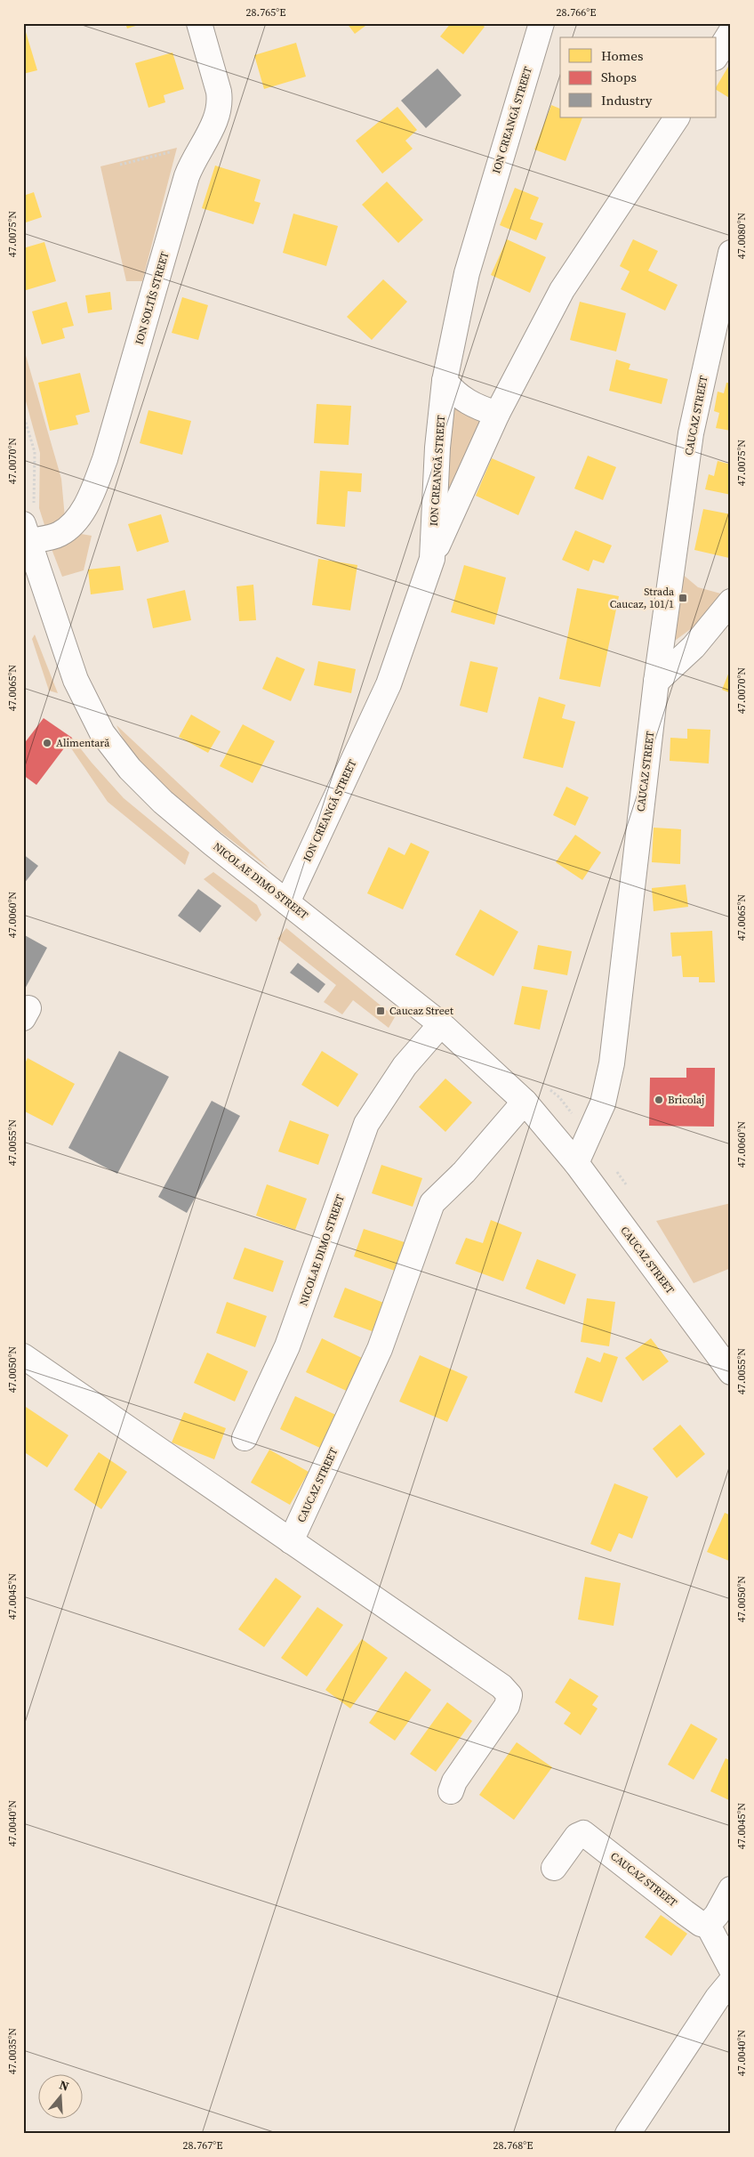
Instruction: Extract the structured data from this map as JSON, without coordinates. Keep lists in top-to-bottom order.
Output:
{
  "streets": {
    "street": [
      "ION CREANGĂ STREET",
      "ION SOLTÎS STREET",
      "CAUCAZ STREET",
      "NICOLAE DIMO STREET"
    ]
  },
  "crossings": [
    ["ION CREANGĂ STREET", "NICOLAE DIMO STREET"],
    ["ION SOLTÎS STREET", "NICOLAE DIMO STREET"],
    ["CAUCAZ STREET", "NICOLAE DIMO STREET"]
  ],
  "places": {
    "transit": ["Strada Caucaz, 101/1", "Caucaz Street"],
    "other": ["Alimentară", "Bricolaj"]
  },
  "legend": ["Homes", "Shops", "Industry"],
  "north": "top",
  "coordinates": [
    "28.765°E",
    "28.766°E",
    "47.0075°N",
    "47.0080°N",
    "47.0070°N",
    "47.0065°N",
    "47.0060°N",
    "47.0055°N",
    "47.0050°N",
    "47.0045°N",
    "47.0040°N",
    "47.0035°N",
    "28.767°E",
    "28.768°E"
  ]
}
